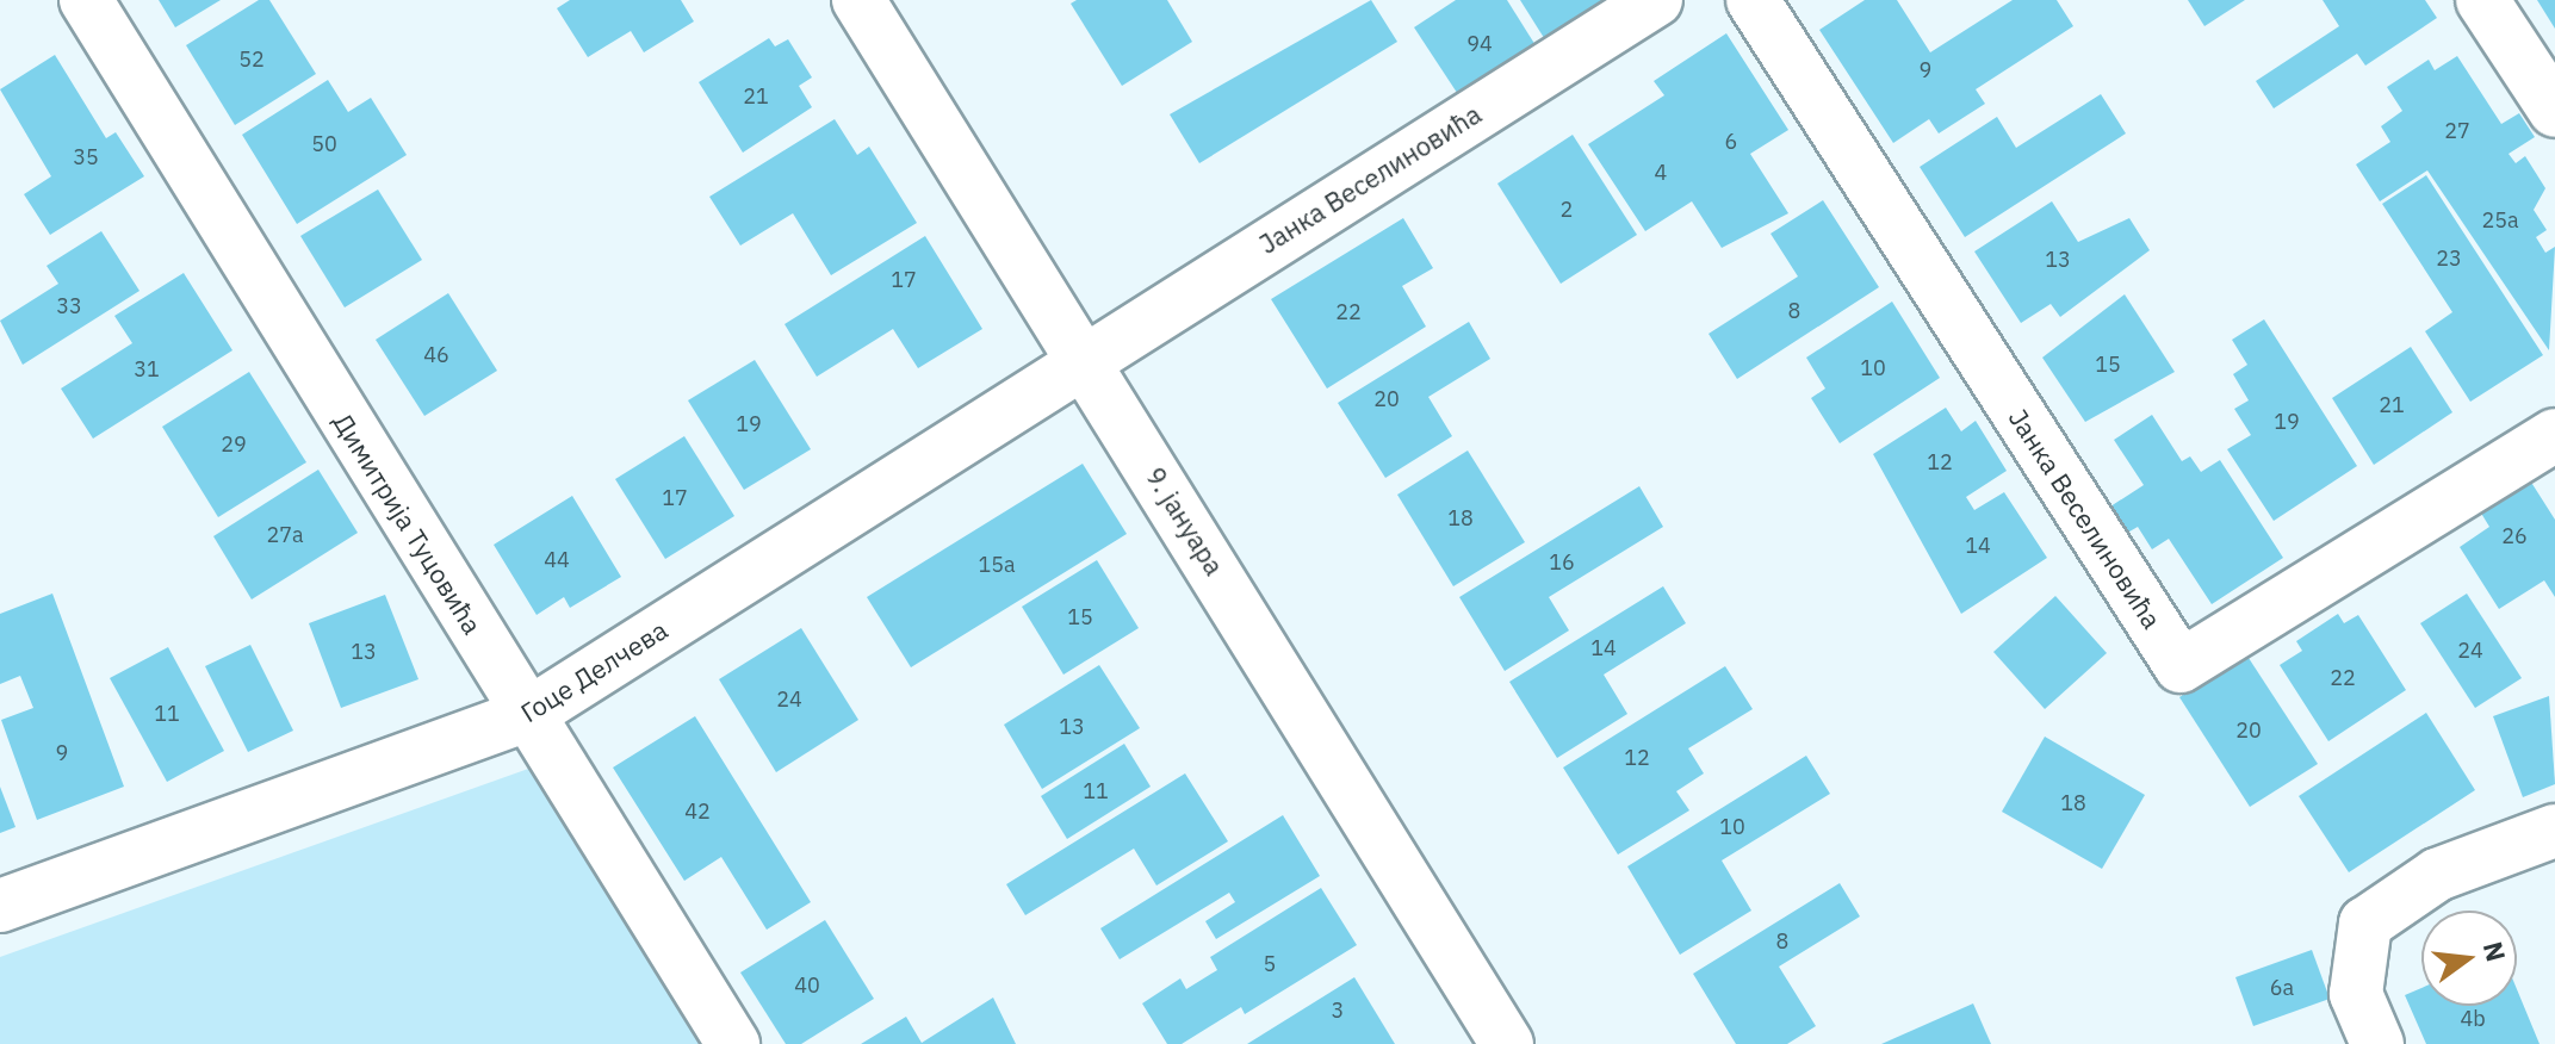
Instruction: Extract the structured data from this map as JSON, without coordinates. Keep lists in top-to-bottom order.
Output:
{
  "streets": {
    "street": [
      "Јанка Веселиновића",
      "9. јануара",
      "Димитрија Туцовића",
      "Гоце Делчева"
    ]
  },
  "crossings": [
    ["Јанка Веселиновића", "9. јануара"],
    ["Јанка Веселиновића", "Гоце Делчева"],
    ["9. јануара", "Гоце Делчева"],
    ["Димитрија Туцовића", "Гоце Делчева"]
  ],
  "house_numbers": [
    "94",
    "52",
    "9",
    "21",
    "27",
    "6",
    "50",
    "35",
    "4",
    "2",
    "25a",
    "23",
    "13",
    "17",
    "33",
    "8",
    "22",
    "46",
    "15",
    "10",
    "31",
    "20",
    "21",
    "19",
    "19",
    "29",
    "12",
    "17",
    "18",
    "27a",
    "26",
    "14",
    "44",
    "16",
    "15a",
    "15",
    "14",
    "24",
    "13",
    "22",
    "24",
    "11",
    "13",
    "20",
    "9",
    "12",
    "11",
    "18",
    "42",
    "10",
    "8",
    "5",
    "40",
    "6a",
    "3",
    "4b"
  ],
  "north": "right"
}
